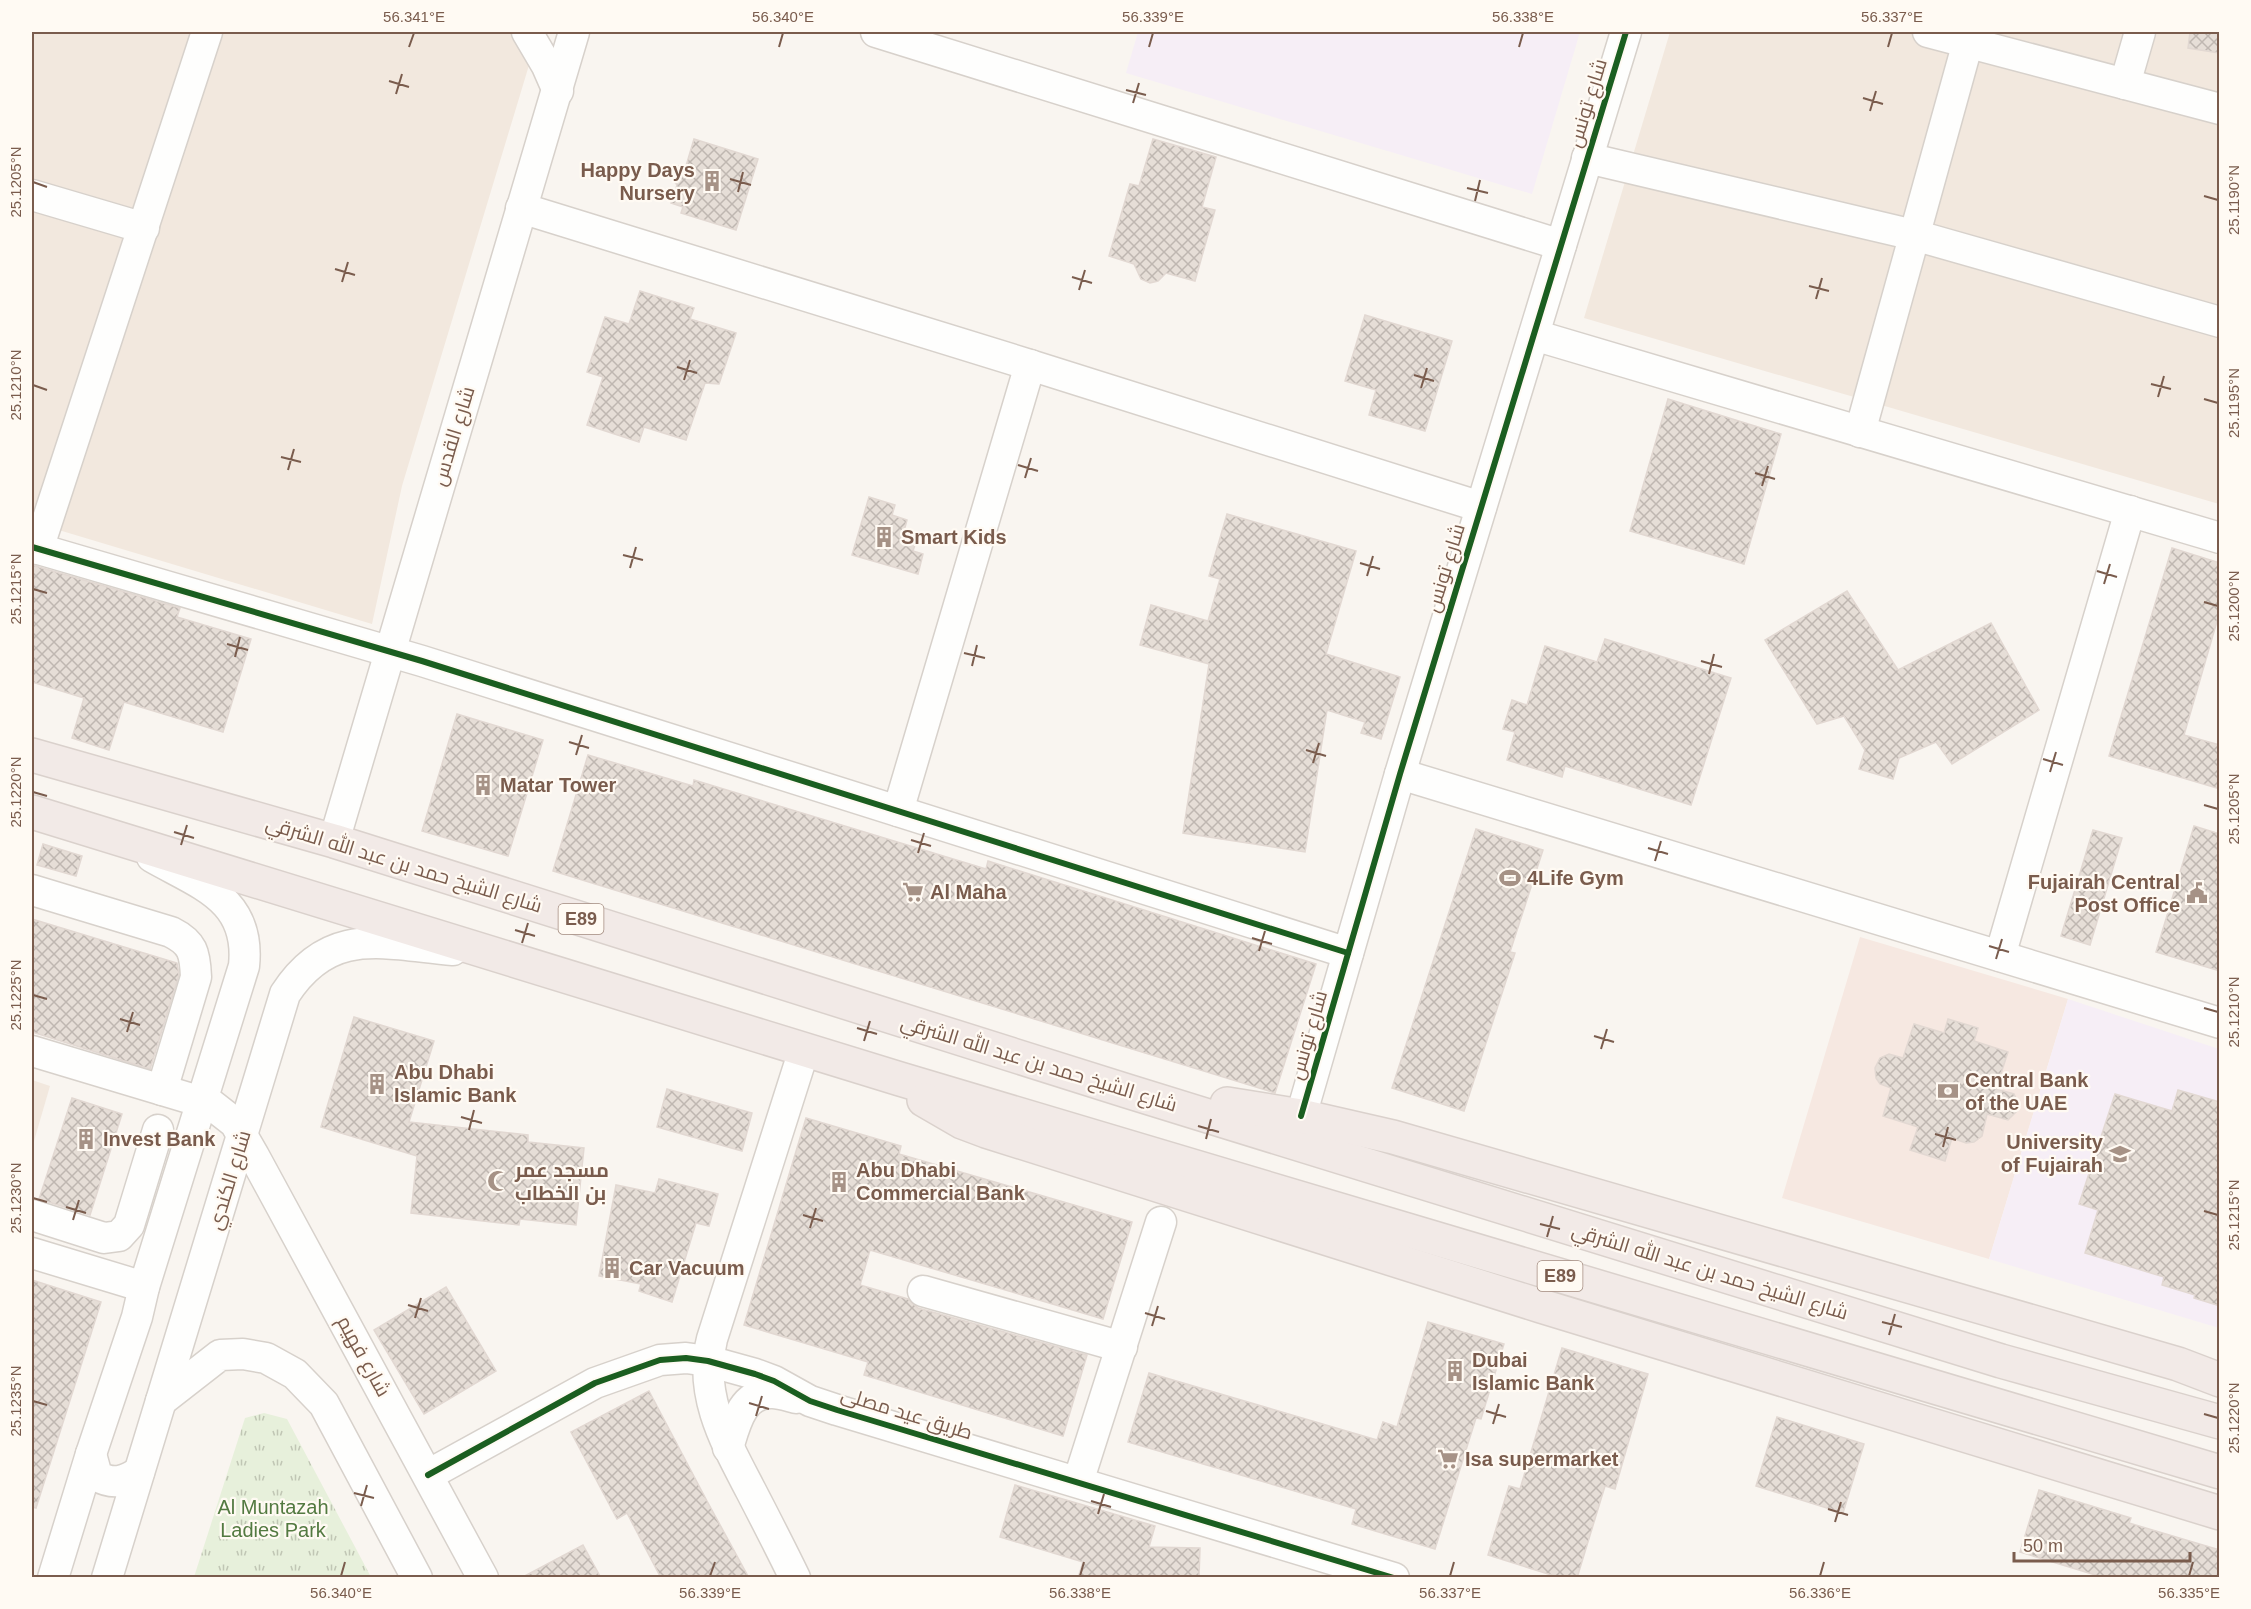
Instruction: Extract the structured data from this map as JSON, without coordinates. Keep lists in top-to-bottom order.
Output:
{
  "streets": {
    "highway": ["شارع الشيخ حمد بن عبد الله الشرقي", "E89"],
    "street": [
      "شارع تونس",
      "شارع القدس",
      "شارع الكندي",
      "شارع فهيم",
      "طريق عيد مصلى"
    ]
  },
  "crossings": [
    ["شارع القدس", "شارع الشيخ حمد بن عبد الله الشرقي"],
    ["E89", "شارع الكندي"],
    ["شارع الكندي", "شارع فهيم"],
    ["شارع فهيم", "طريق عيد مصلى"]
  ],
  "parks": ["Al Muntazah Ladies Park"],
  "places": {
    "building": [
      "Happy Days Nursery",
      "Smart Kids",
      "Matar Tower",
      "Abu Dhabi Islamic Bank",
      "Invest Bank",
      "Abu Dhabi Commercial Bank",
      "Car Vacuum",
      "Dubai Islamic Bank"
    ],
    "sports": ["4Life Gym"],
    "supermarket": ["Al Maha", "Isa supermarket"],
    "public building": ["Fujairah Central Post Office"],
    "bank": ["Central Bank of the UAE"],
    "school or university": ["University of Fujairah"],
    "mosque": ["مسجد عمر بن الخطاب"]
  },
  "scale_bar": "50 m",
  "coordinates": [
    "56.341°E",
    "56.340°E",
    "56.339°E",
    "56.338°E",
    "56.337°E",
    "25.1205°N",
    "25.1190°N",
    "25.1210°N",
    "25.1195°N",
    "25.1215°N",
    "25.1200°N",
    "25.1220°N",
    "25.1225°N",
    "25.1230°N",
    "25.1235°N",
    "56.336°E",
    "56.335°E"
  ]
}
